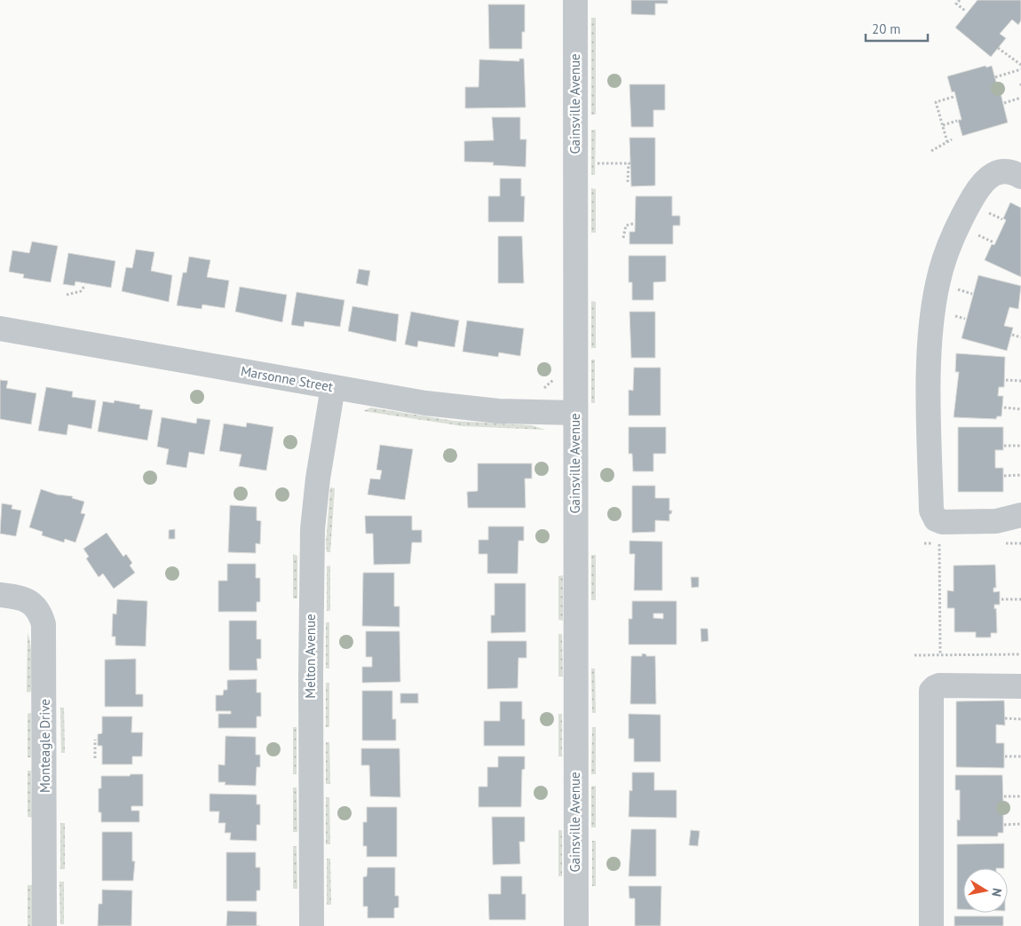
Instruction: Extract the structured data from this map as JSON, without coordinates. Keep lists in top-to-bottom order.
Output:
{
  "streets": {
    "street": [
      "Gainsville Avenue",
      "Marsonne Street",
      "Melton Avenue",
      "Monteagle Drive"
    ]
  },
  "crossings": [
    ["Gainsville Avenue", "Marsonne Street"],
    ["Marsonne Street", "Melton Avenue"]
  ],
  "scale_bar": "20 m",
  "north": "right"
}
